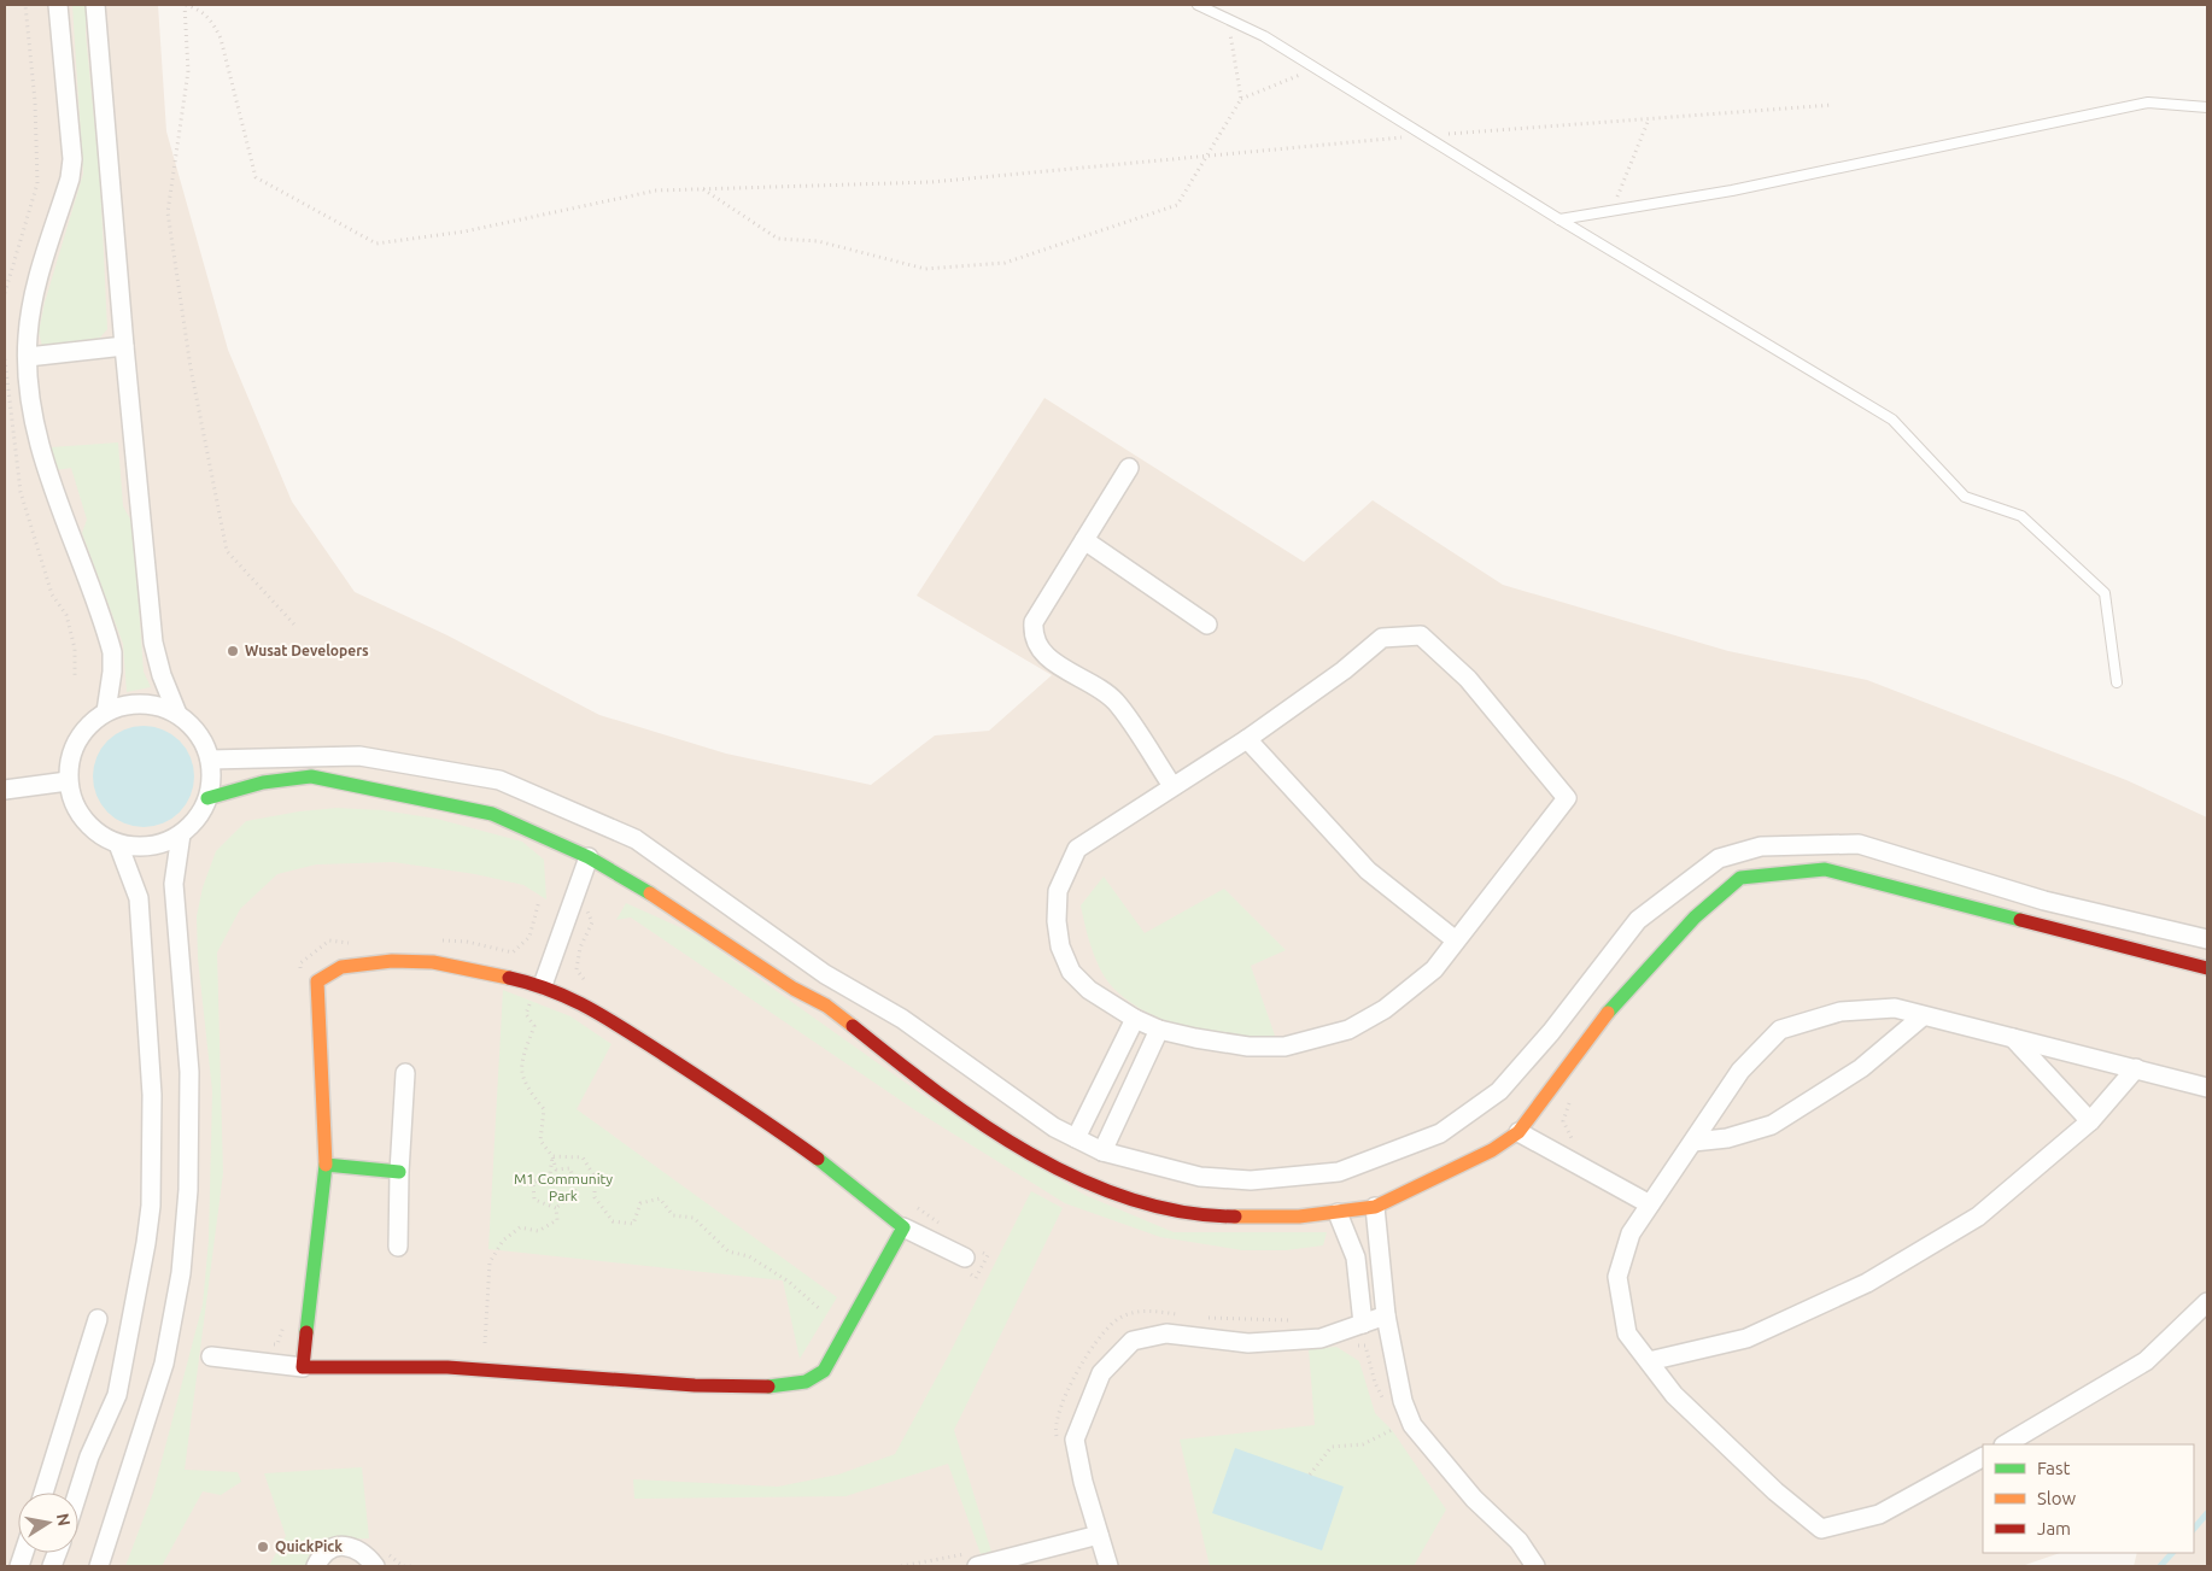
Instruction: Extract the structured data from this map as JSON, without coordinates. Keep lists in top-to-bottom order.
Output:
{
  "parks": ["M1 Community Park"],
  "places": ["Wusat Developers", "QuickPick"],
  "legend": ["Fast", "Slow", "Jam"],
  "north": "right"
}
